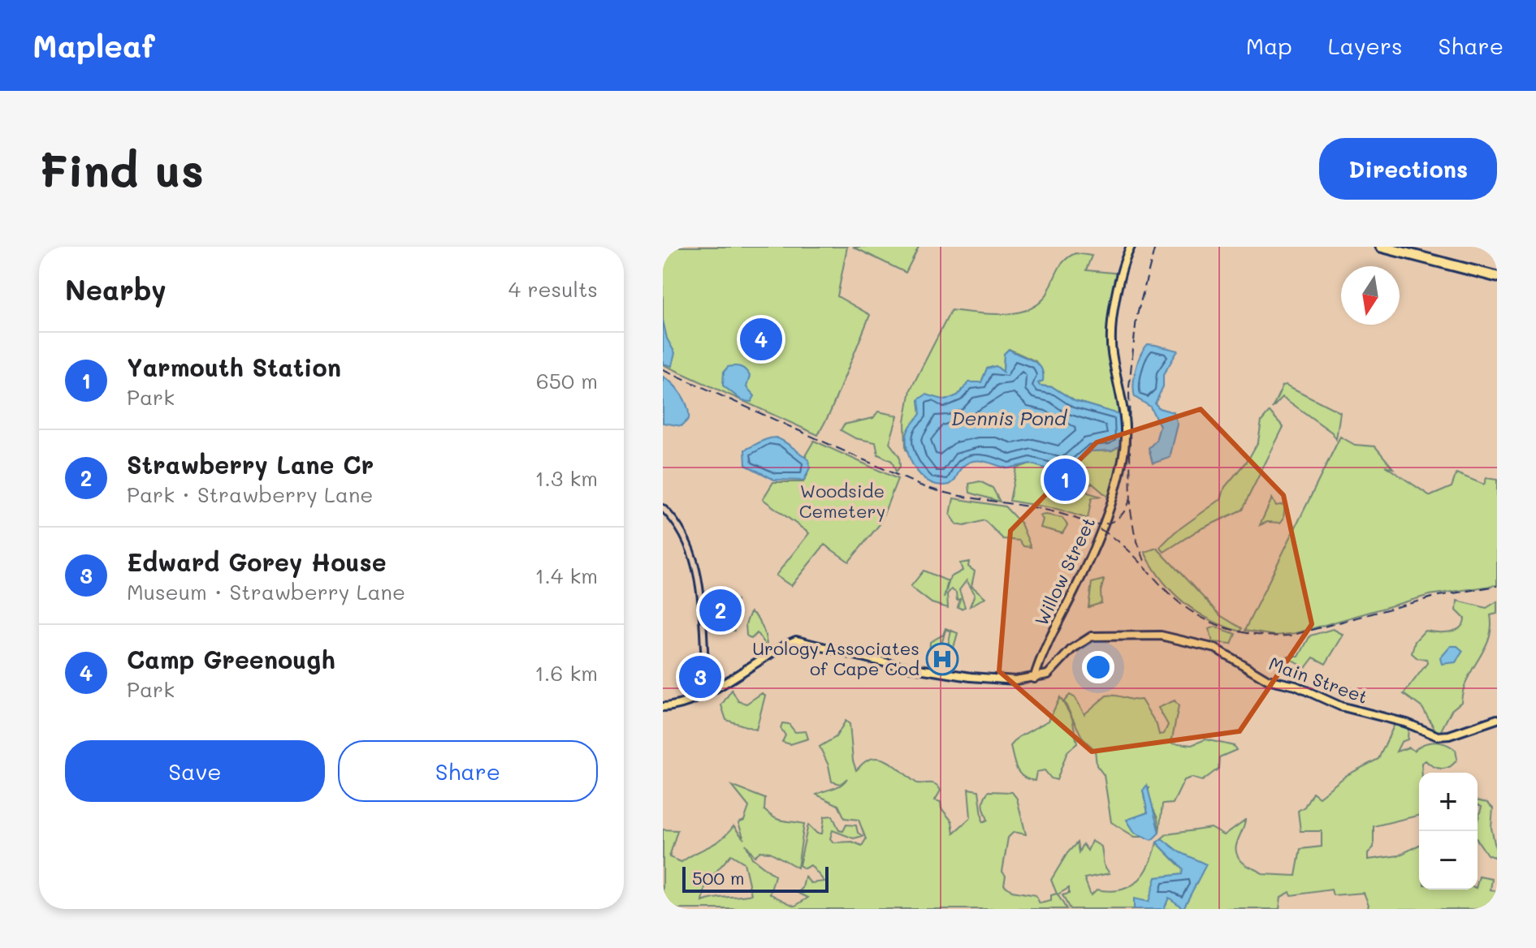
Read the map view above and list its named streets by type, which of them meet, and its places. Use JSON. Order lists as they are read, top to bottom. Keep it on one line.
{"streets":{"main road":["Willow Street","Main Street"]},"crossings":[["Willow Street","Main Street"]],"water":["Dennis Pond"],"parks":["Woodside Cemetery"],"places":{"hospital":["Urology Associates of Cape Cod"]},"scale_bar":"500 m","north":"bottom","page":{"header":"Mapleaf","nav":["Map","Layers","Share"],"buttons":["Directions",["Save","Share"]],"title":"Find us","heading":["Nearby","4 results"],"pins":["4","1","2","3"],"list":[{"mark":"1","name":"Yarmouth Station","note":"Park","value":"650 m"},{"mark":"2","name":"Strawberry Lane Cr","note":"Park · Strawberry Lane","value":"1.3 km"},{"mark":"3","name":"Edward Gorey House","note":"Museum · Strawberry Lane","value":"1.4 km"},{"mark":"4","name":"Camp Greenough","note":"Park","value":"1.6 km"}],"map_buttons":["+","−"],"scale":"500 m"}}
